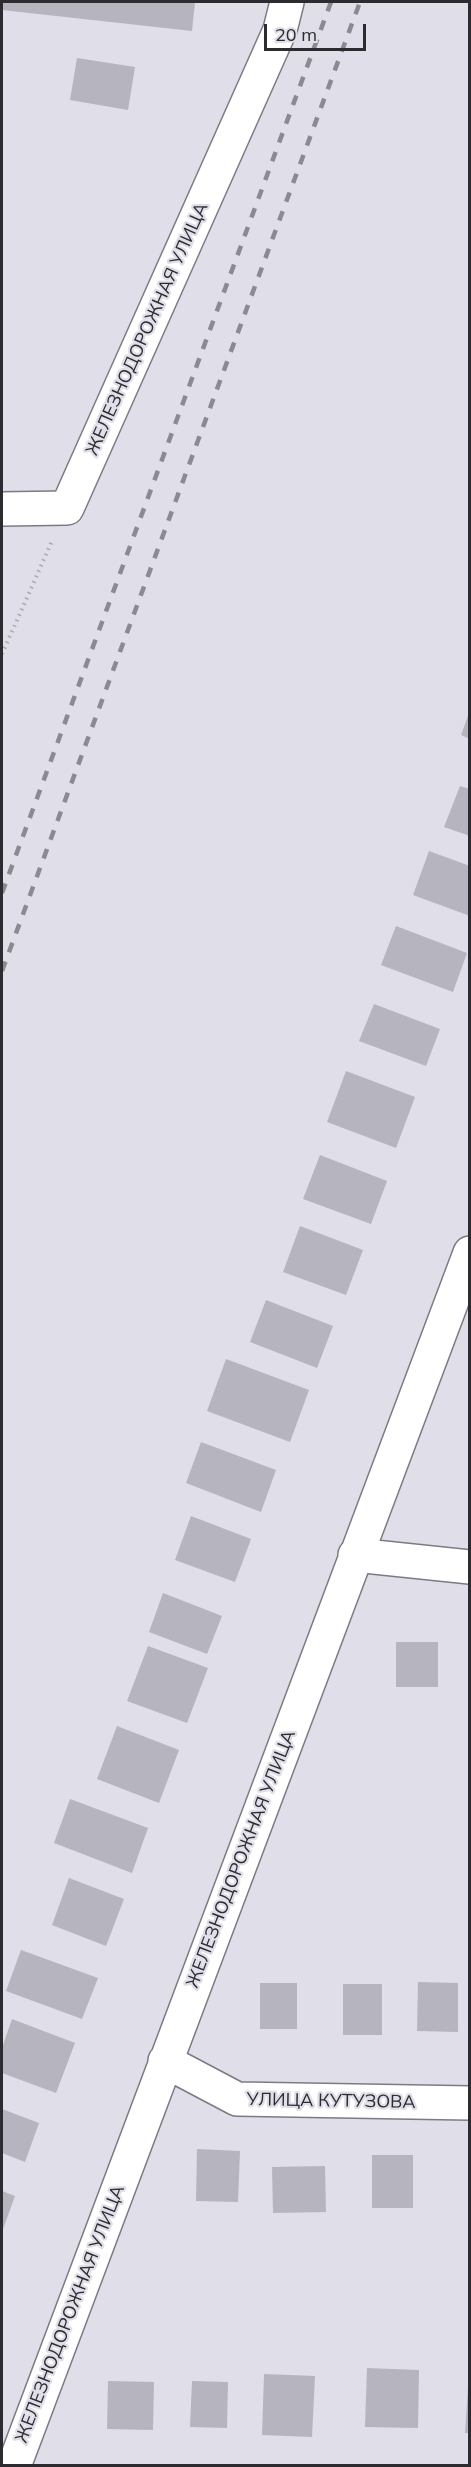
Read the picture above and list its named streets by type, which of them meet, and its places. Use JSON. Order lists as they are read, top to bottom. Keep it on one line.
{"streets":{"street":["ЖЕЛЕЗНОДОРОЖНАЯ УЛИЦА","УЛИЦА КУТУЗОВА"]},"crossings":[["ЖЕЛЕЗНОДОРОЖНАЯ УЛИЦА","УЛИЦА КУТУЗОВА"]],"scale_bar":"20 m"}
